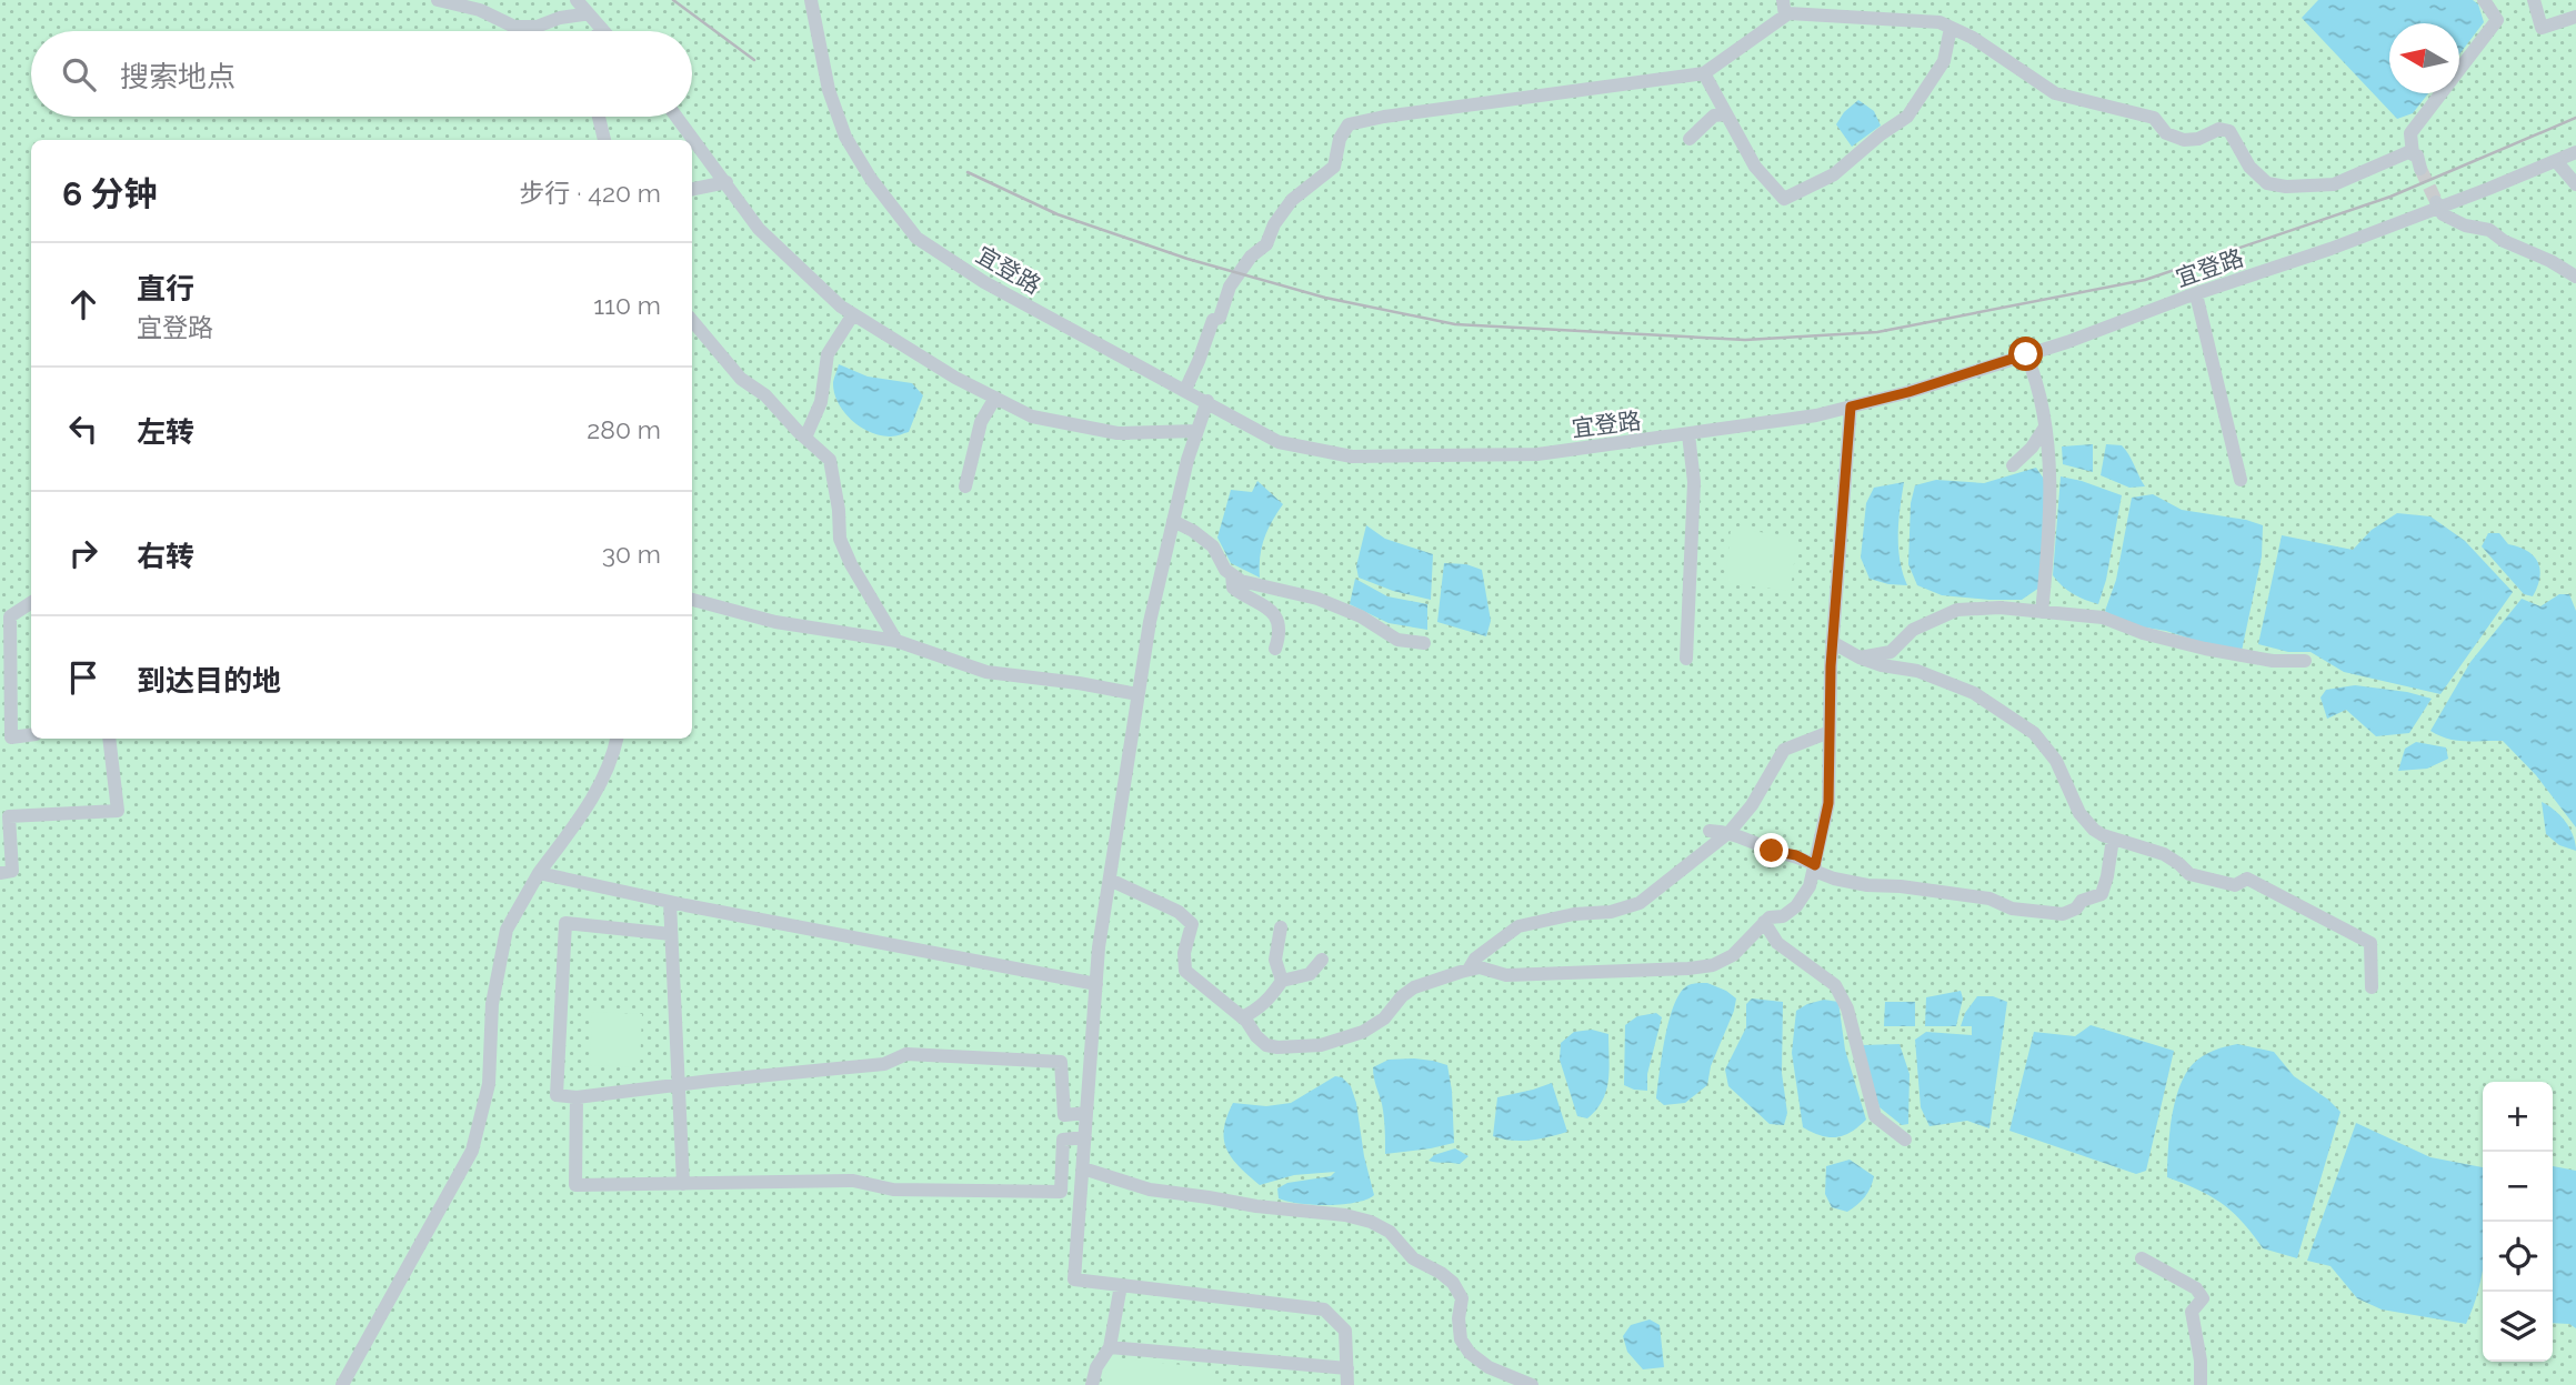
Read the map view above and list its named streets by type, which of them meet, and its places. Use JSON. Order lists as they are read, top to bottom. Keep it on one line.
{"streets":{"street":["宜登路"]},"north":"left","page":{"search":"搜索地点","heading":["6 分钟","步行 · 420 m"],"list":[["直行","宜登路","110 m"],["左转","280 m"],["右转","30 m"],"到达目的地"],"map_buttons":["+","−"]}}
